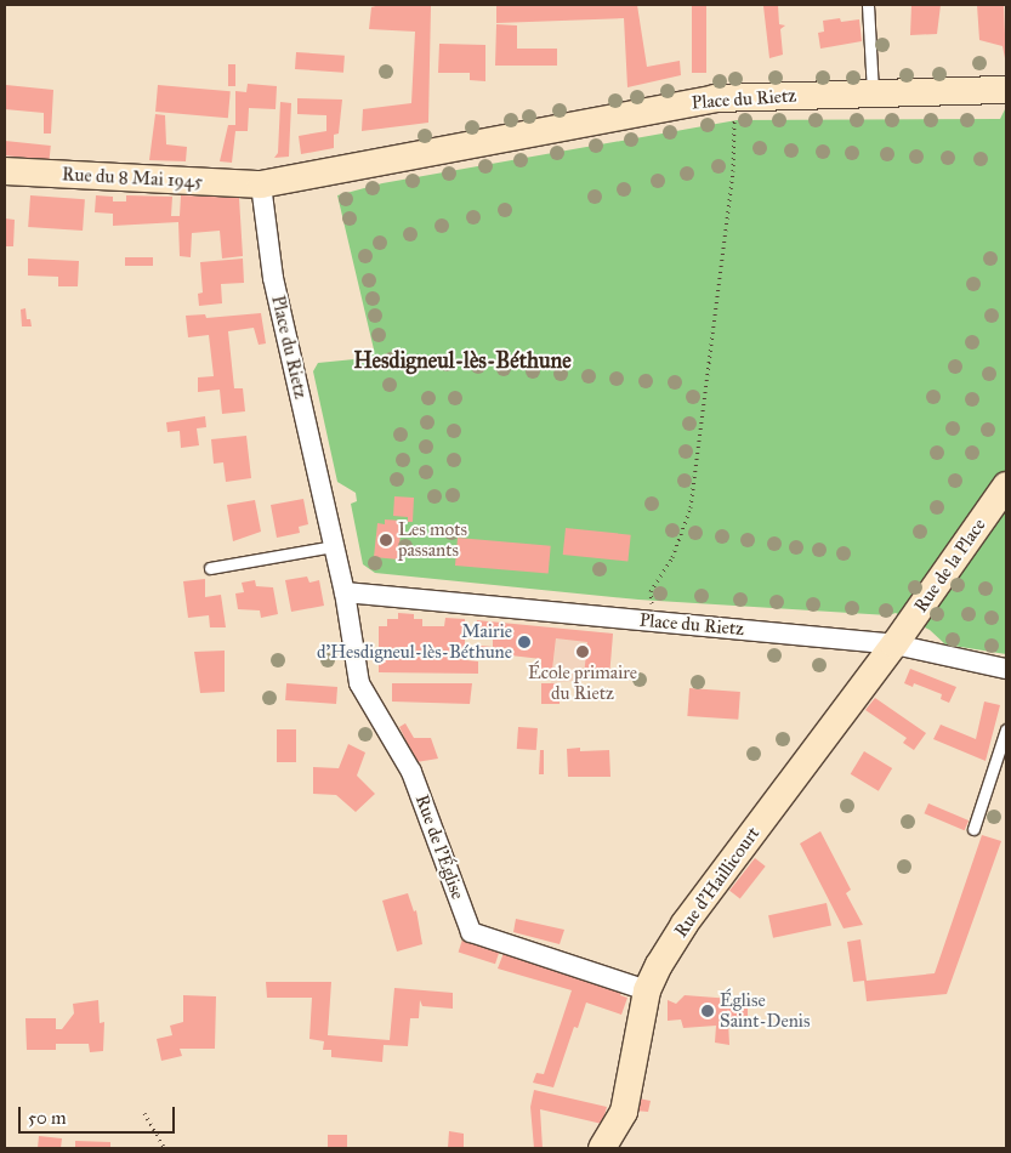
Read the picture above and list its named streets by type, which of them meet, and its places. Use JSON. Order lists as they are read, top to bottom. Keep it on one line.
{"streets":{"street":["Place du Rietz","Rue du 8 Mai 1945","Rue de la Place","Rue de l'Église","Rue d'Haillicourt"]},"crossings":[["Place du Rietz","Rue du 8 Mai 1945"],["Place du Rietz","Rue de la Place"],["Place du Rietz","Rue de l'Église"],["Place du Rietz","Rue d'Haillicourt"],["Rue de la Place","Rue d'Haillicourt"],["Rue de l'Église","Rue d'Haillicourt"]],"districts":["Hesdigneul-lès-Béthune"],"places":["Les mots passants","Mairie d'Hesdigneul-lès-Béthune","École primaire du Rietz","Église Saint-Denis"],"scale_bar":"50 m"}
